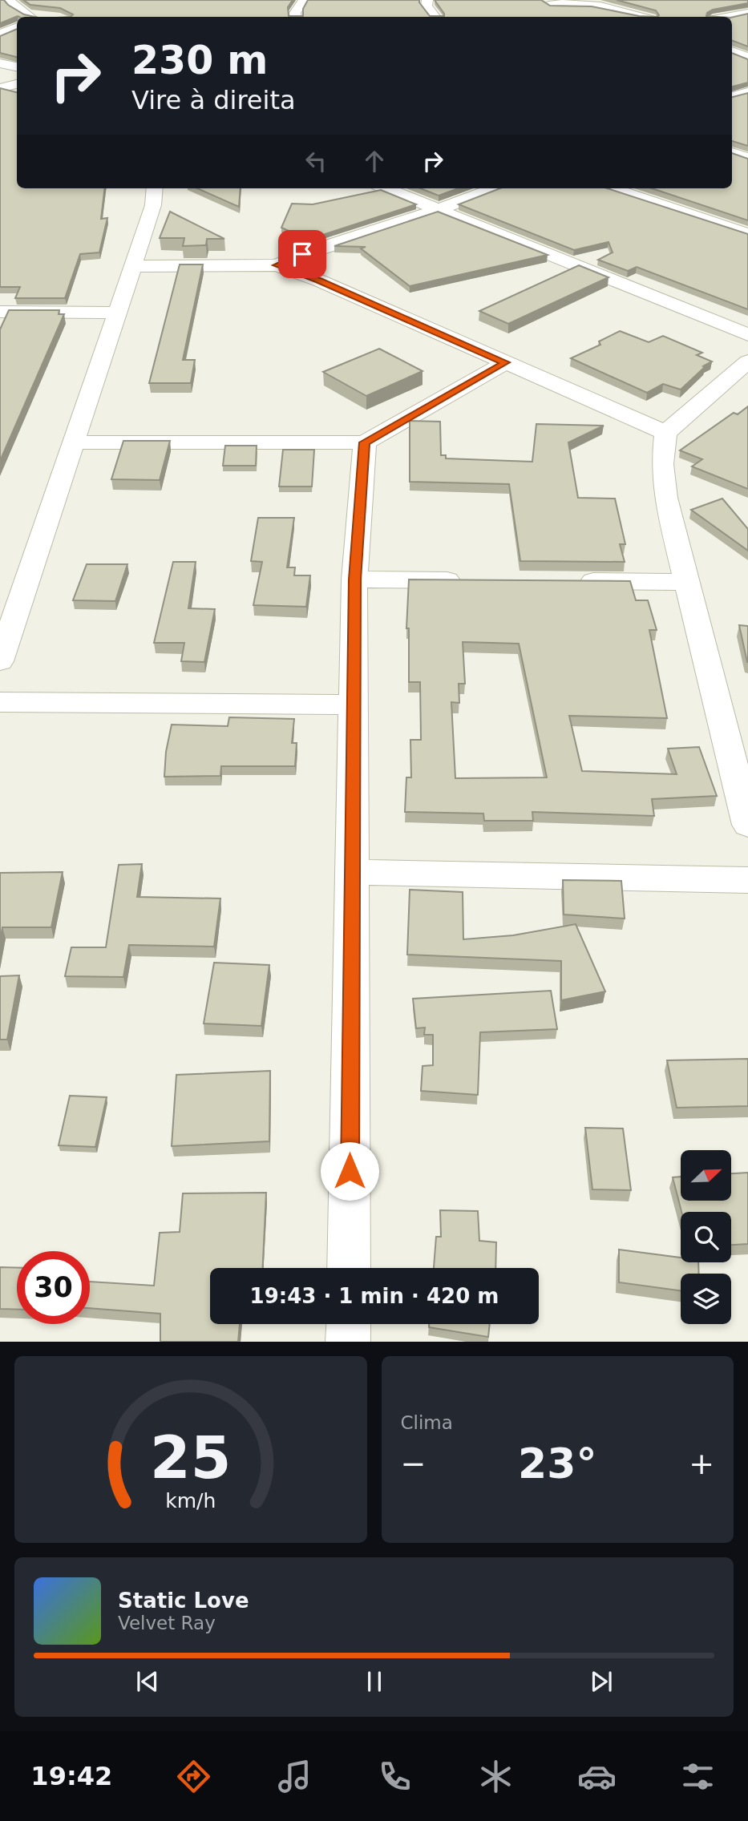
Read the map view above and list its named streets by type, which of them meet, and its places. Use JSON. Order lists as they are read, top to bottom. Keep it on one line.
{"north":"top right","page":{"turn":["230 m","Vire à direita"],"limit":"30","trip":"19:43 · 1 min · 420 m","tile":"Clima","heat":["−","23°","+"],"song":["Static Love","Velvet Ray"],"tabs":"19:42","gauge":["25","km/h"]}}
